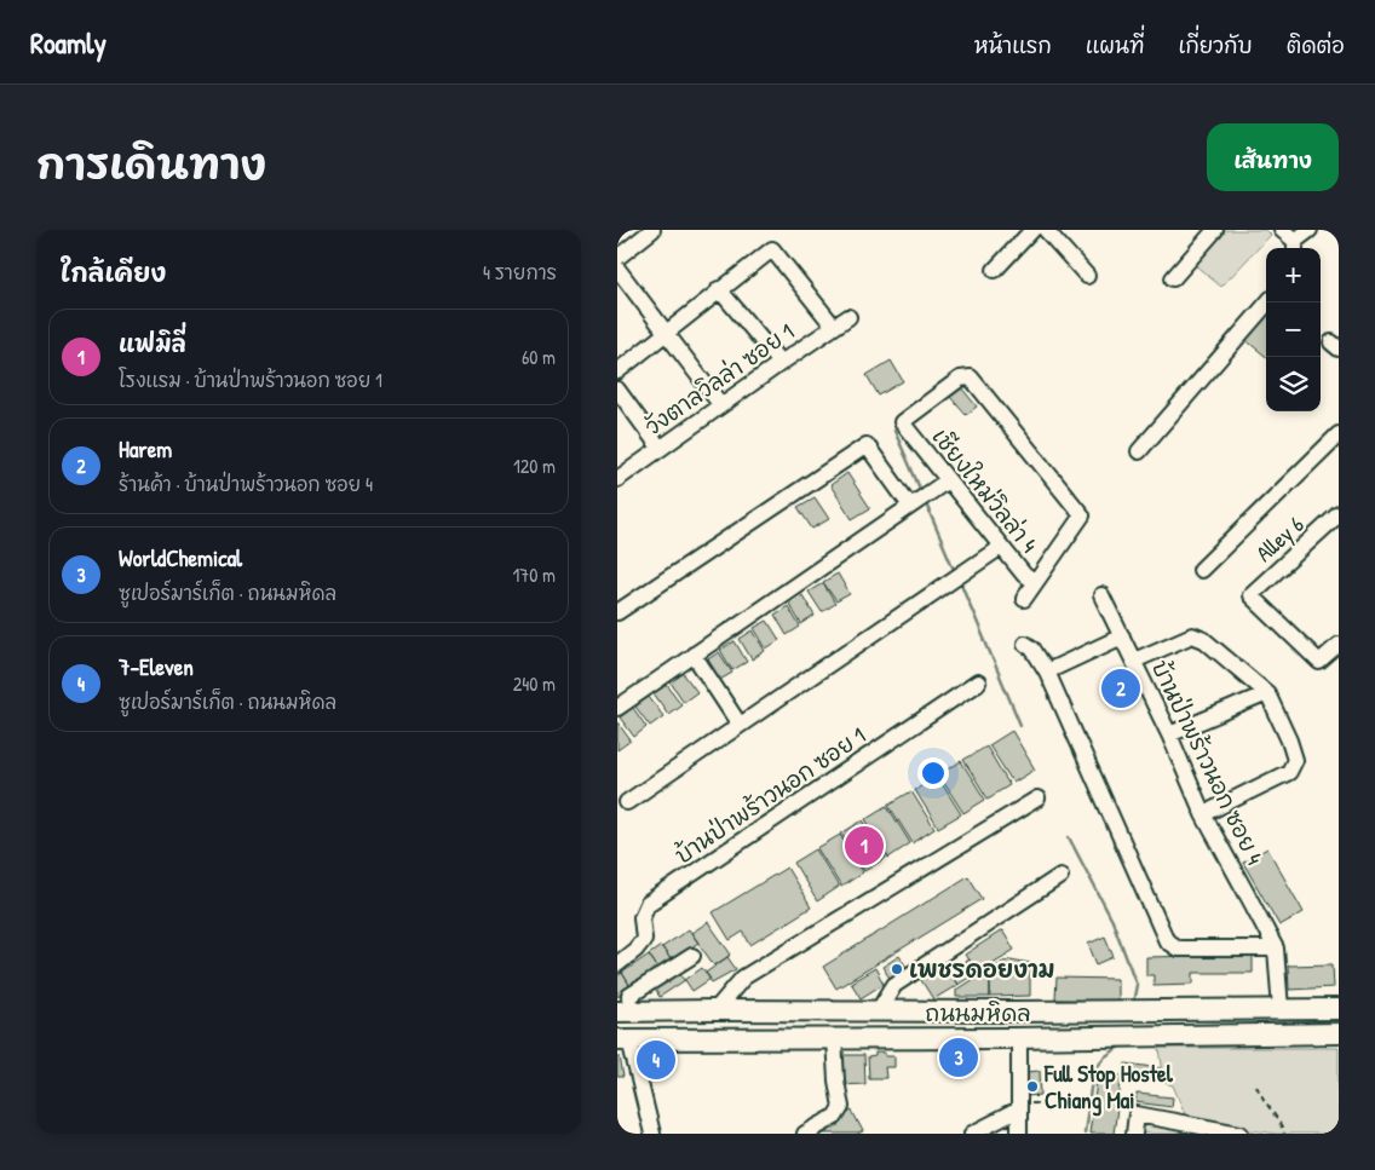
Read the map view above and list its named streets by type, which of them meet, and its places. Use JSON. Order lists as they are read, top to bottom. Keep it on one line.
{"streets":{"main road":["ถนนมหิดล"],"street":["วังตาลวิลล่า ซอย 1","เชียงใหม่วิลล่า 4","Alley 6","บ้านป่าพร้าวนอก ซอย 4","บ้านป่าพร้าวนอก ซอย 1"]},"crossings":[["บ้านป่าพร้าวนอก ซอย 4","ถนนมหิดล"]],"places":["เพชรดอยงาม","Full Stop Hostel Chiang Mai"],"page":{"header":"Roamly","nav":["หน้าแรก","แผนที่","เกี่ยวกับ","ติดต่อ"],"title":"การเดินทาง","buttons":"เส้นทาง","heading":["ใกล้เคียง","4 รายการ"],"map_buttons":["+","−"],"list":[{"mark":"1","name":"แฟมิลี่","note":"โรงแรม · บ้านป่าพร้าวนอก ซอย 1","value":"60 m"},{"mark":"2","name":"Harem","note":"ร้านค้า · บ้านป่าพร้าวนอก ซอย 4","value":"120 m"},{"mark":"3","name":"WorldChemical","note":"ซูเปอร์มาร์เก็ต · ถนนมหิดล","value":"170 m"},{"mark":"4","name":"7-Eleven","note":"ซูเปอร์มาร์เก็ต · ถนนมหิดล","value":"240 m"}],"pins":["2","1","3","4"]}}
